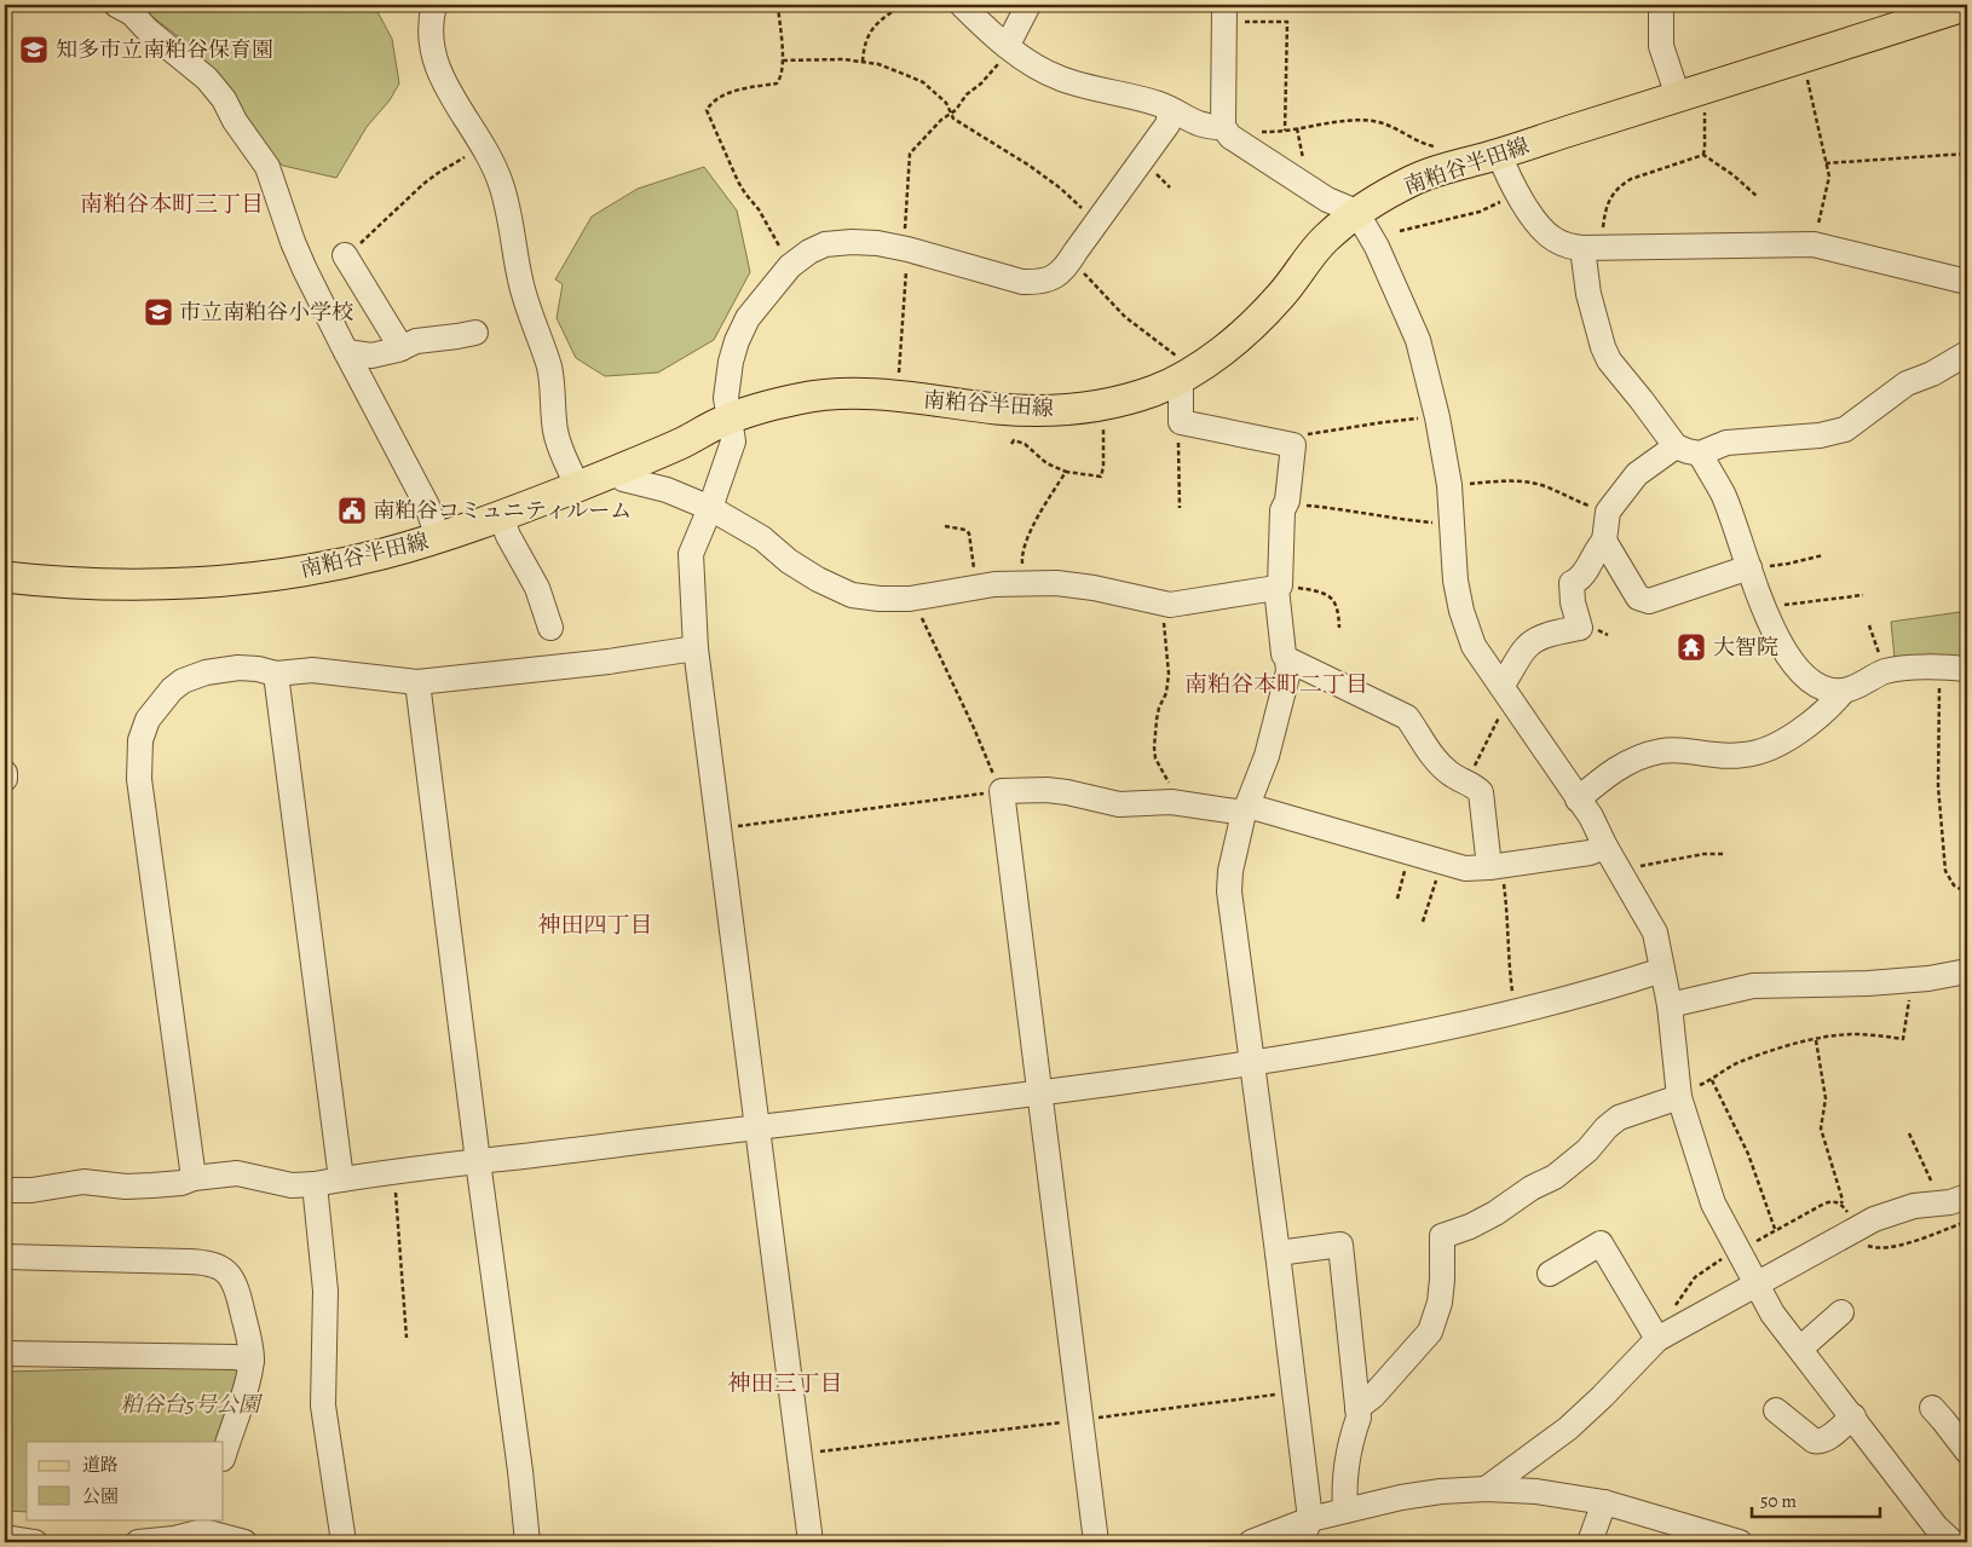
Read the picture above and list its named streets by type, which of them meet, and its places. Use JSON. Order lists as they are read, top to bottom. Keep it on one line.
{"streets":{"main road":["南粕谷半田線"]},"districts":["南粕谷本町三丁目","南粕谷本町二丁目","神田四丁目","神田三丁目"],"parks":["粕谷台5号公園"],"places":{"school or university":["知多市立南粕谷保育園","市立南粕谷小学校"],"public building":["南粕谷コミュニティルーム"],"temple":["大智院"]},"legend":["道路","公園"],"scale_bar":"50 m"}
